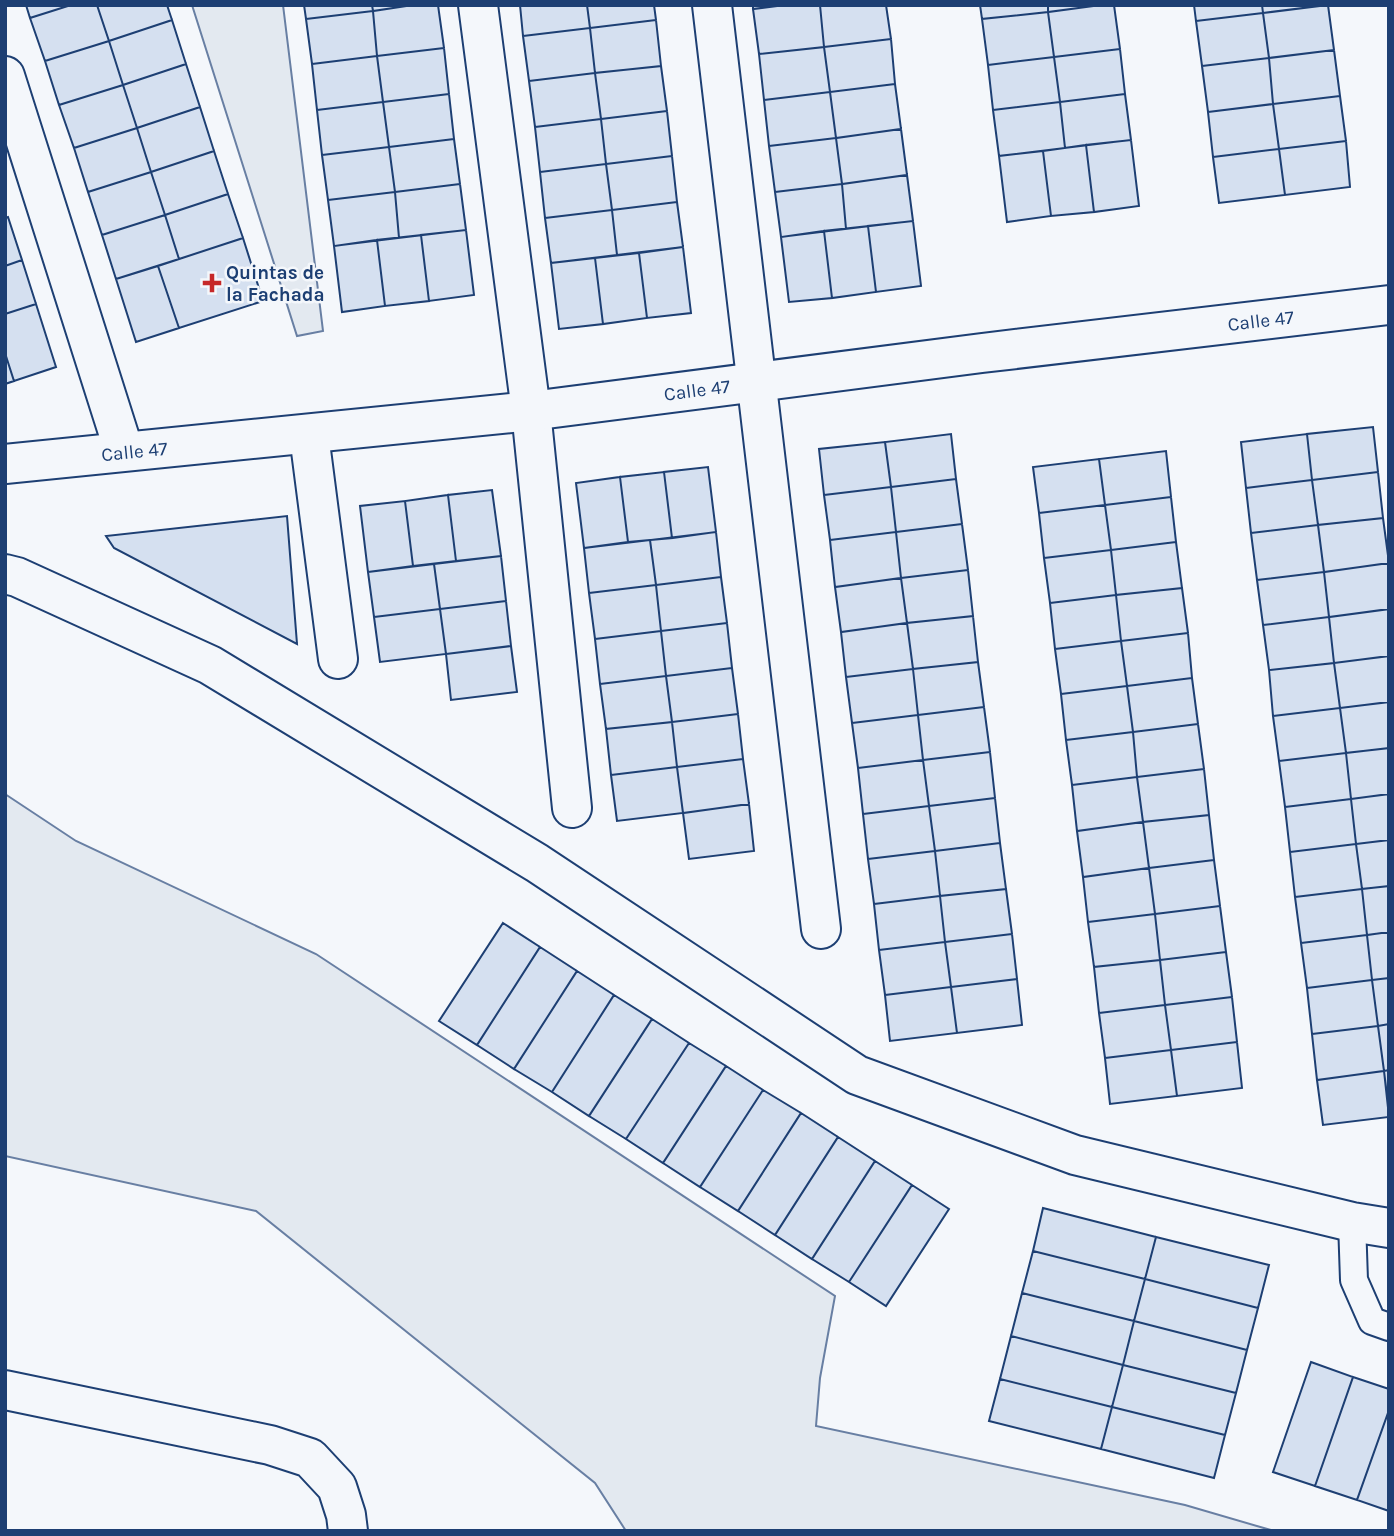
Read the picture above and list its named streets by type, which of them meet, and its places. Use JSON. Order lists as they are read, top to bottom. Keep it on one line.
{"streets":{"street":["Calle 47"]},"places":{"health":["Quintas de la Fachada"]}}
